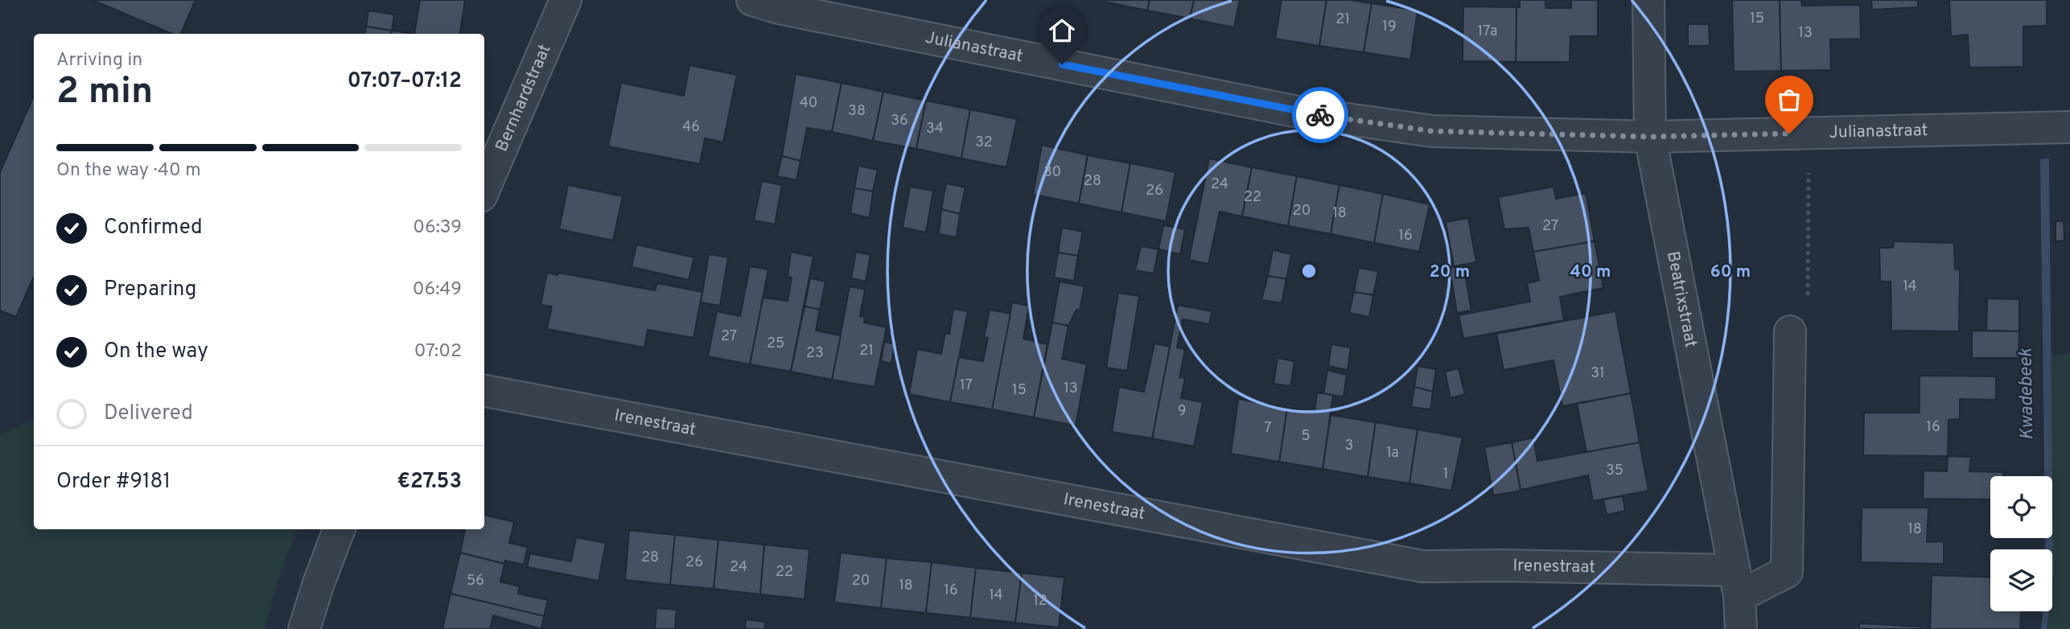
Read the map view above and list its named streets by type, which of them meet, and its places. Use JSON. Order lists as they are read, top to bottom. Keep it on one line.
{"streets":{"street":["Julianastraat","Bernhardstraat","Beatrixstraat","Irenestraat"]},"crossings":[["Julianastraat","Beatrixstraat"],["Beatrixstraat","Irenestraat"]],"water":["Kwadebeek"],"house_numbers":["15","21","19","17a","13","40","38","36","46","34","32","30","28","24","26","22","20","18","27","16","14","27","25","21","23","31","17","13","15","9","16","7","5","3","1a","35","1","18","28","26","24","22","56","20","18","16","14","12"],"page":{"heading":["2 min","Arriving in","07:07–07:12"],"panel":["Order #9181","€27.53"],"bar":"On the way · 40 m","list":[["Confirmed","06:39"],["Preparing","06:49"],["On the way","07:02"],"Delivered"]},"rings":["20 m","40 m","60 m"]}
